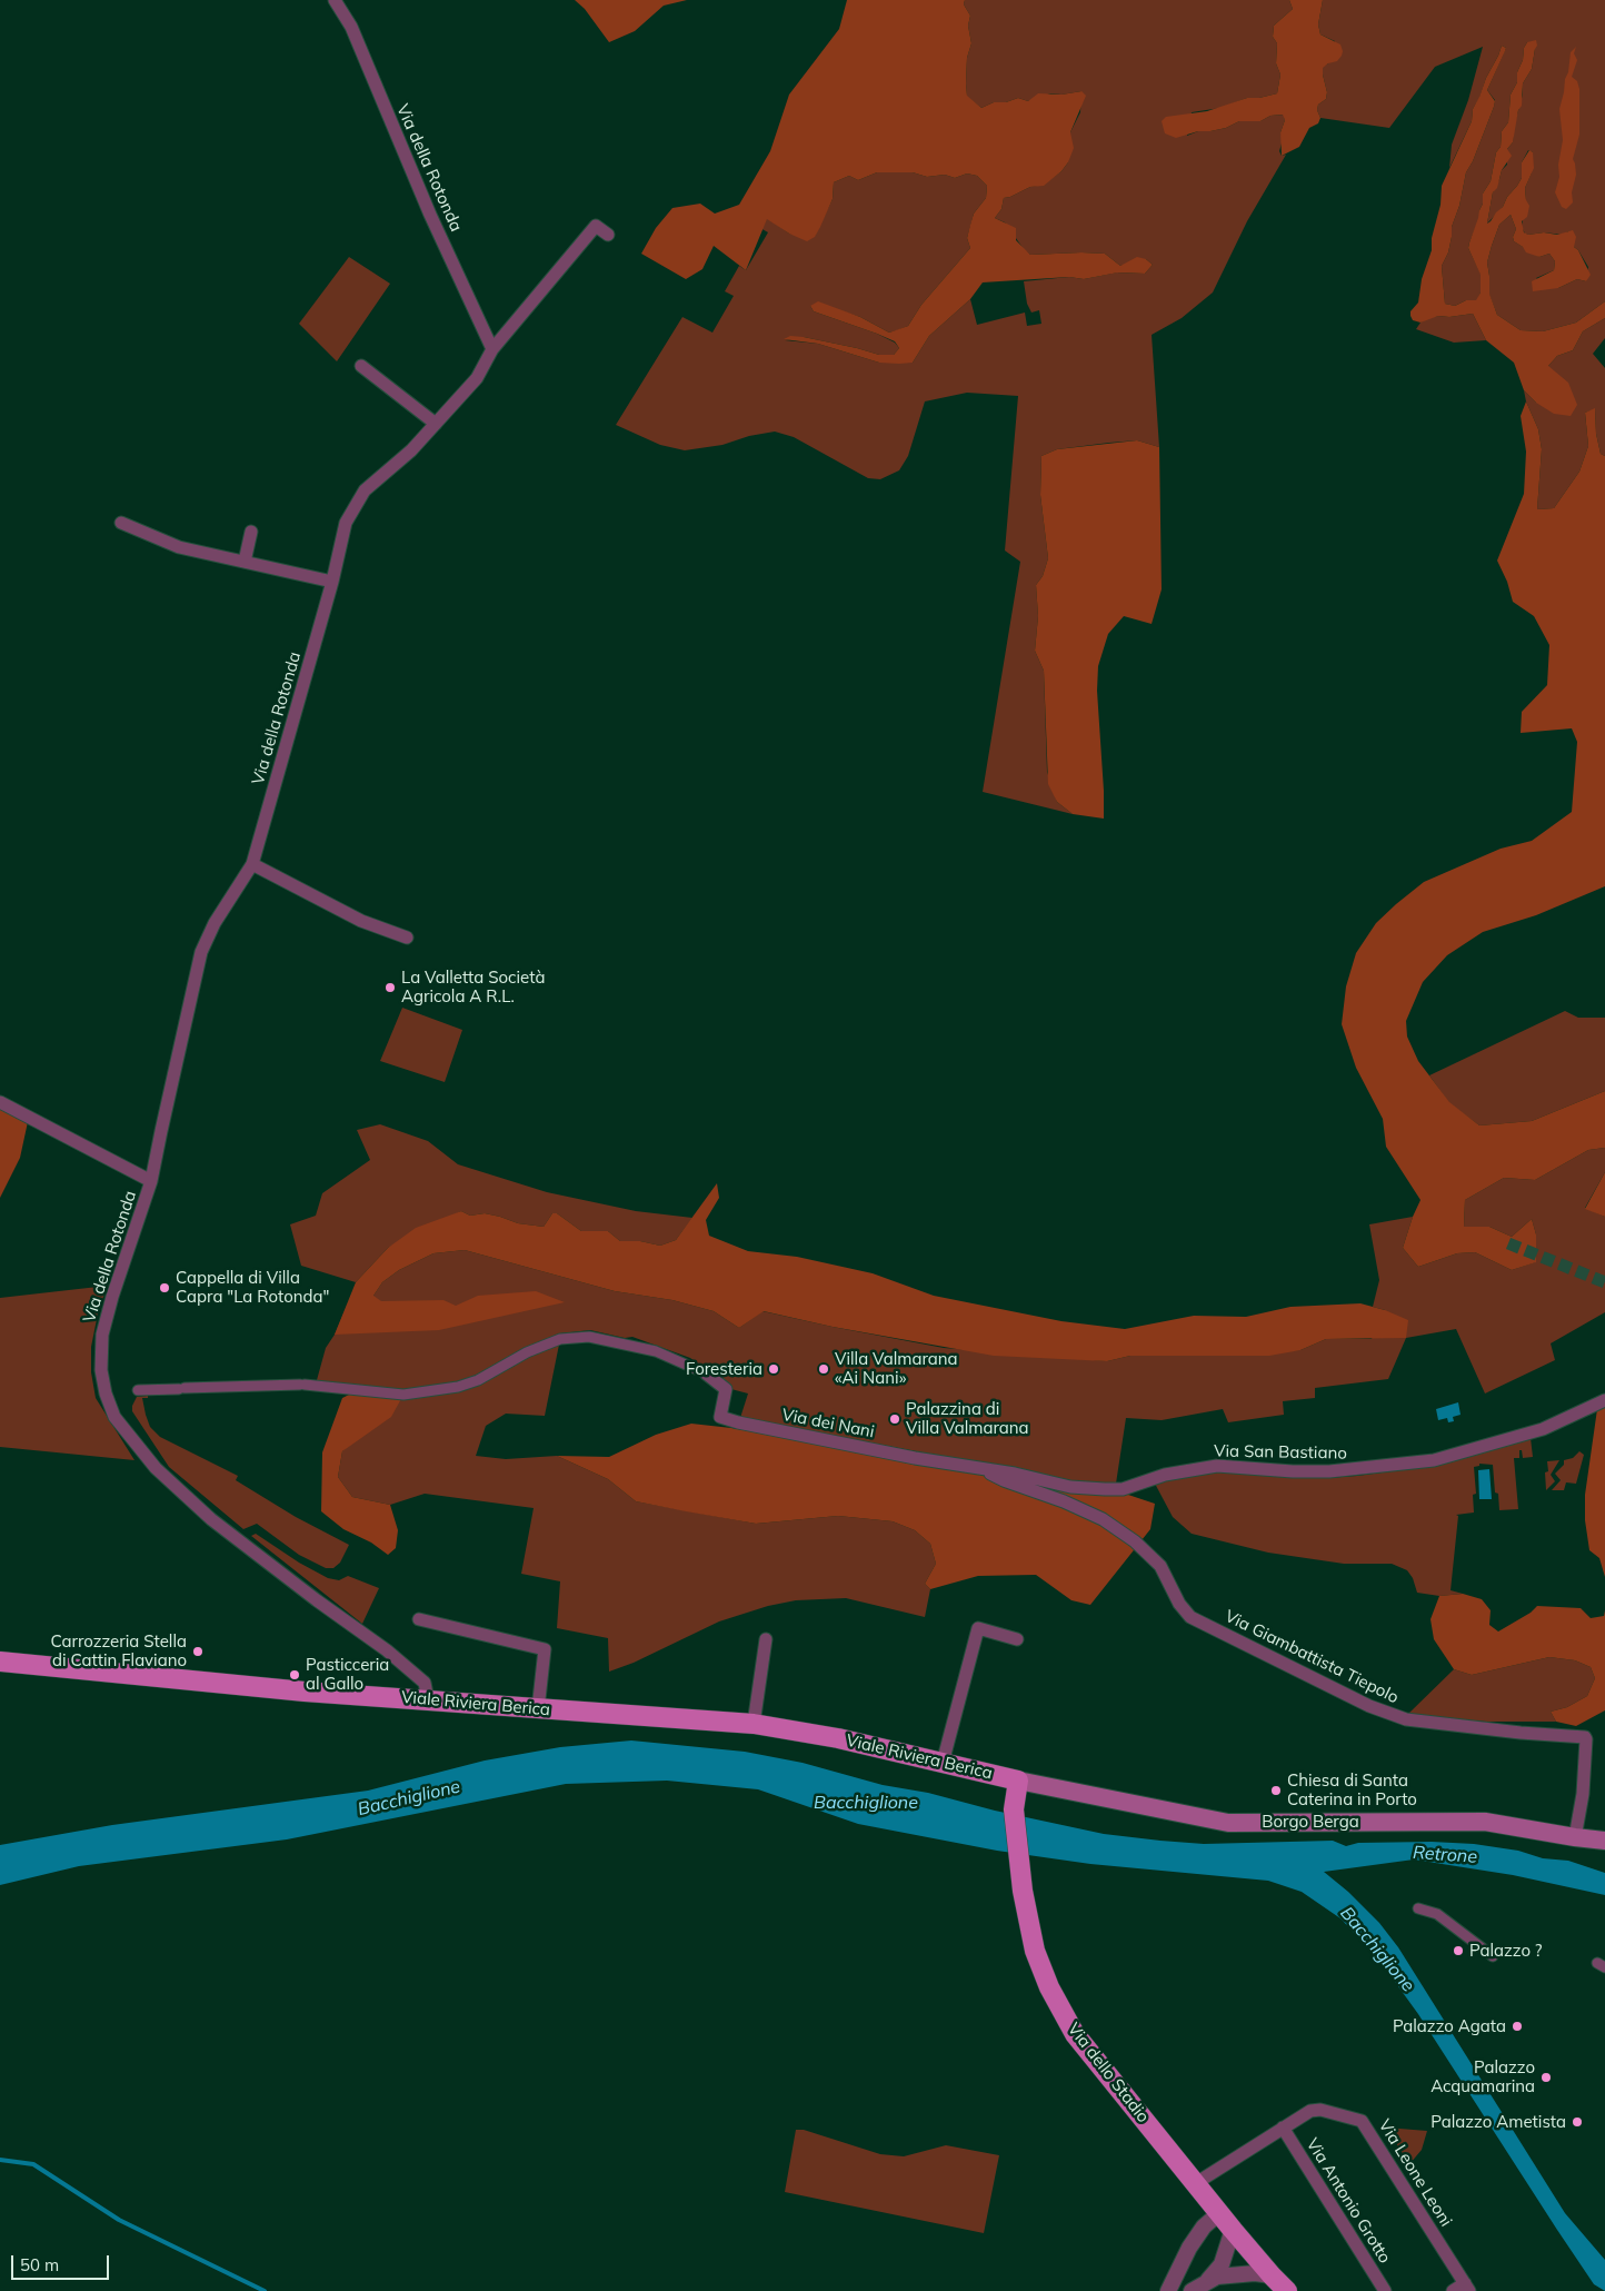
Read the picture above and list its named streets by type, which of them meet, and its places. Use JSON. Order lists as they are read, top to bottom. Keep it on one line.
{"streets":{"main road":["Viale Riviera Berica","Borgo Berga","Via dello Stadio"],"street":["Via della Rotonda","Via dei Nani","Via San Bastiano","Via Giambattista Tiepolo","Via Leone Leoni","Via Antonio Grotto"]},"crossings":[["Via della Rotonda","Viale Riviera Berica"],["Via dei Nani","Via San Bastiano"],["Via dei Nani","Via Giambattista Tiepolo"],["Via San Bastiano","Via Giambattista Tiepolo"],["Via Giambattista Tiepolo","Borgo Berga"],["Viale Riviera Berica","Borgo Berga"],["Viale Riviera Berica","Via dello Stadio"],["Borgo Berga","Via dello Stadio"],["Via dello Stadio","Via Leone Leoni"],["Via Leone Leoni","Via Antonio Grotto"]],"water":["Bacchiglione","Retrone"],"places":["La Valletta Società Agricola A R.L.","Cappella di Villa Capra \"La Rotonda\"","Foresteria","Villa Valmarana «Ai Nani»","Palazzina di Villa Valmarana","Carrozzeria Stella di Cattin Flaviano","Pasticceria al Gallo","Chiesa di Santa Caterina in Porto","Palazzo ?","Palazzo Agata","Palazzo Acquamarina","Palazzo Ametista"],"scale_bar":"50 m"}
